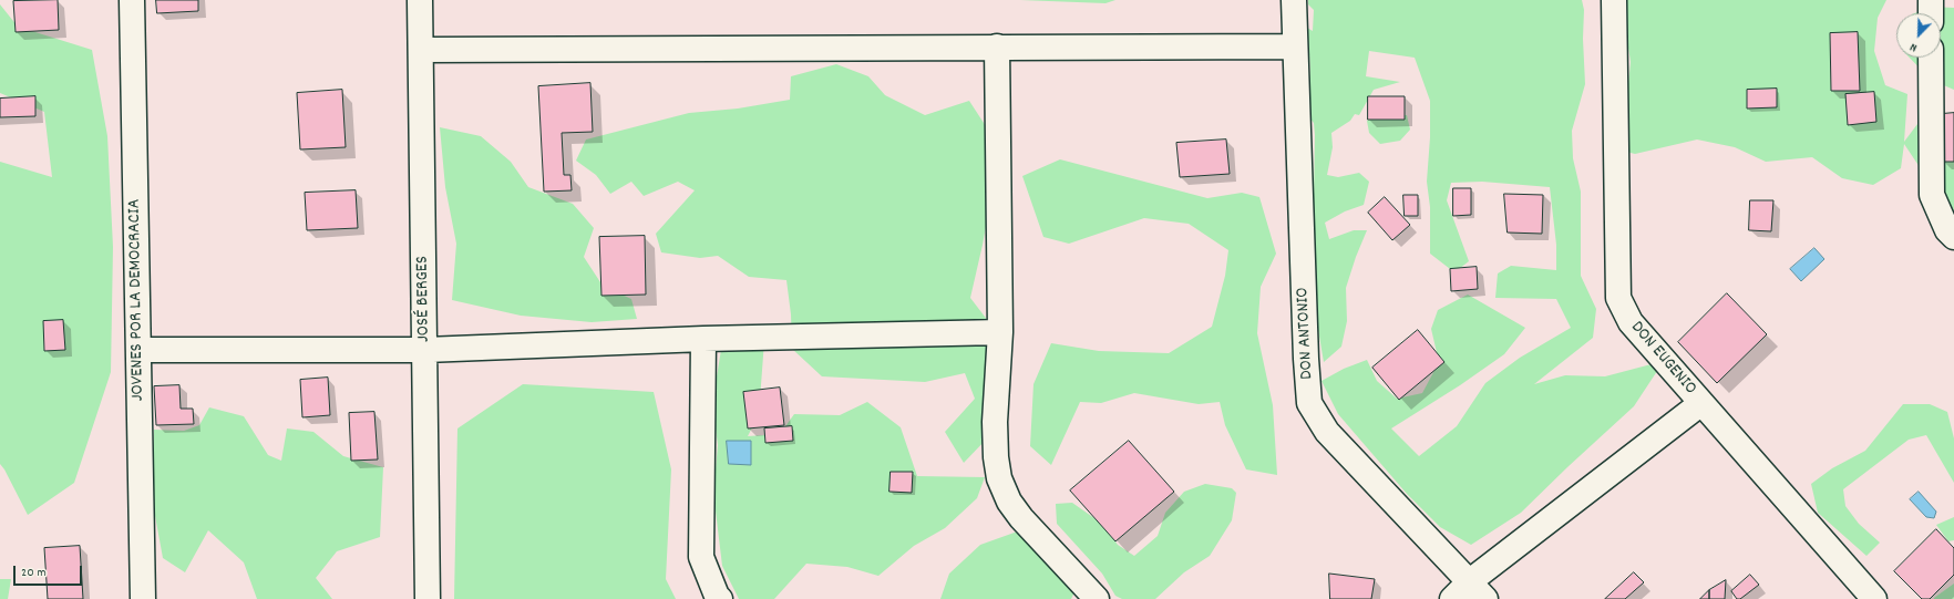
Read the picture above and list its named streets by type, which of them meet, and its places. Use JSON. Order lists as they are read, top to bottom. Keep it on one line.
{"streets":{"street":["JOSÉ BERGES","JOVENES POR LA DEMOCRACIA","DON ANTONIO","DON EUGENIO"]},"scale_bar":"20 m","north":"bottom left"}
